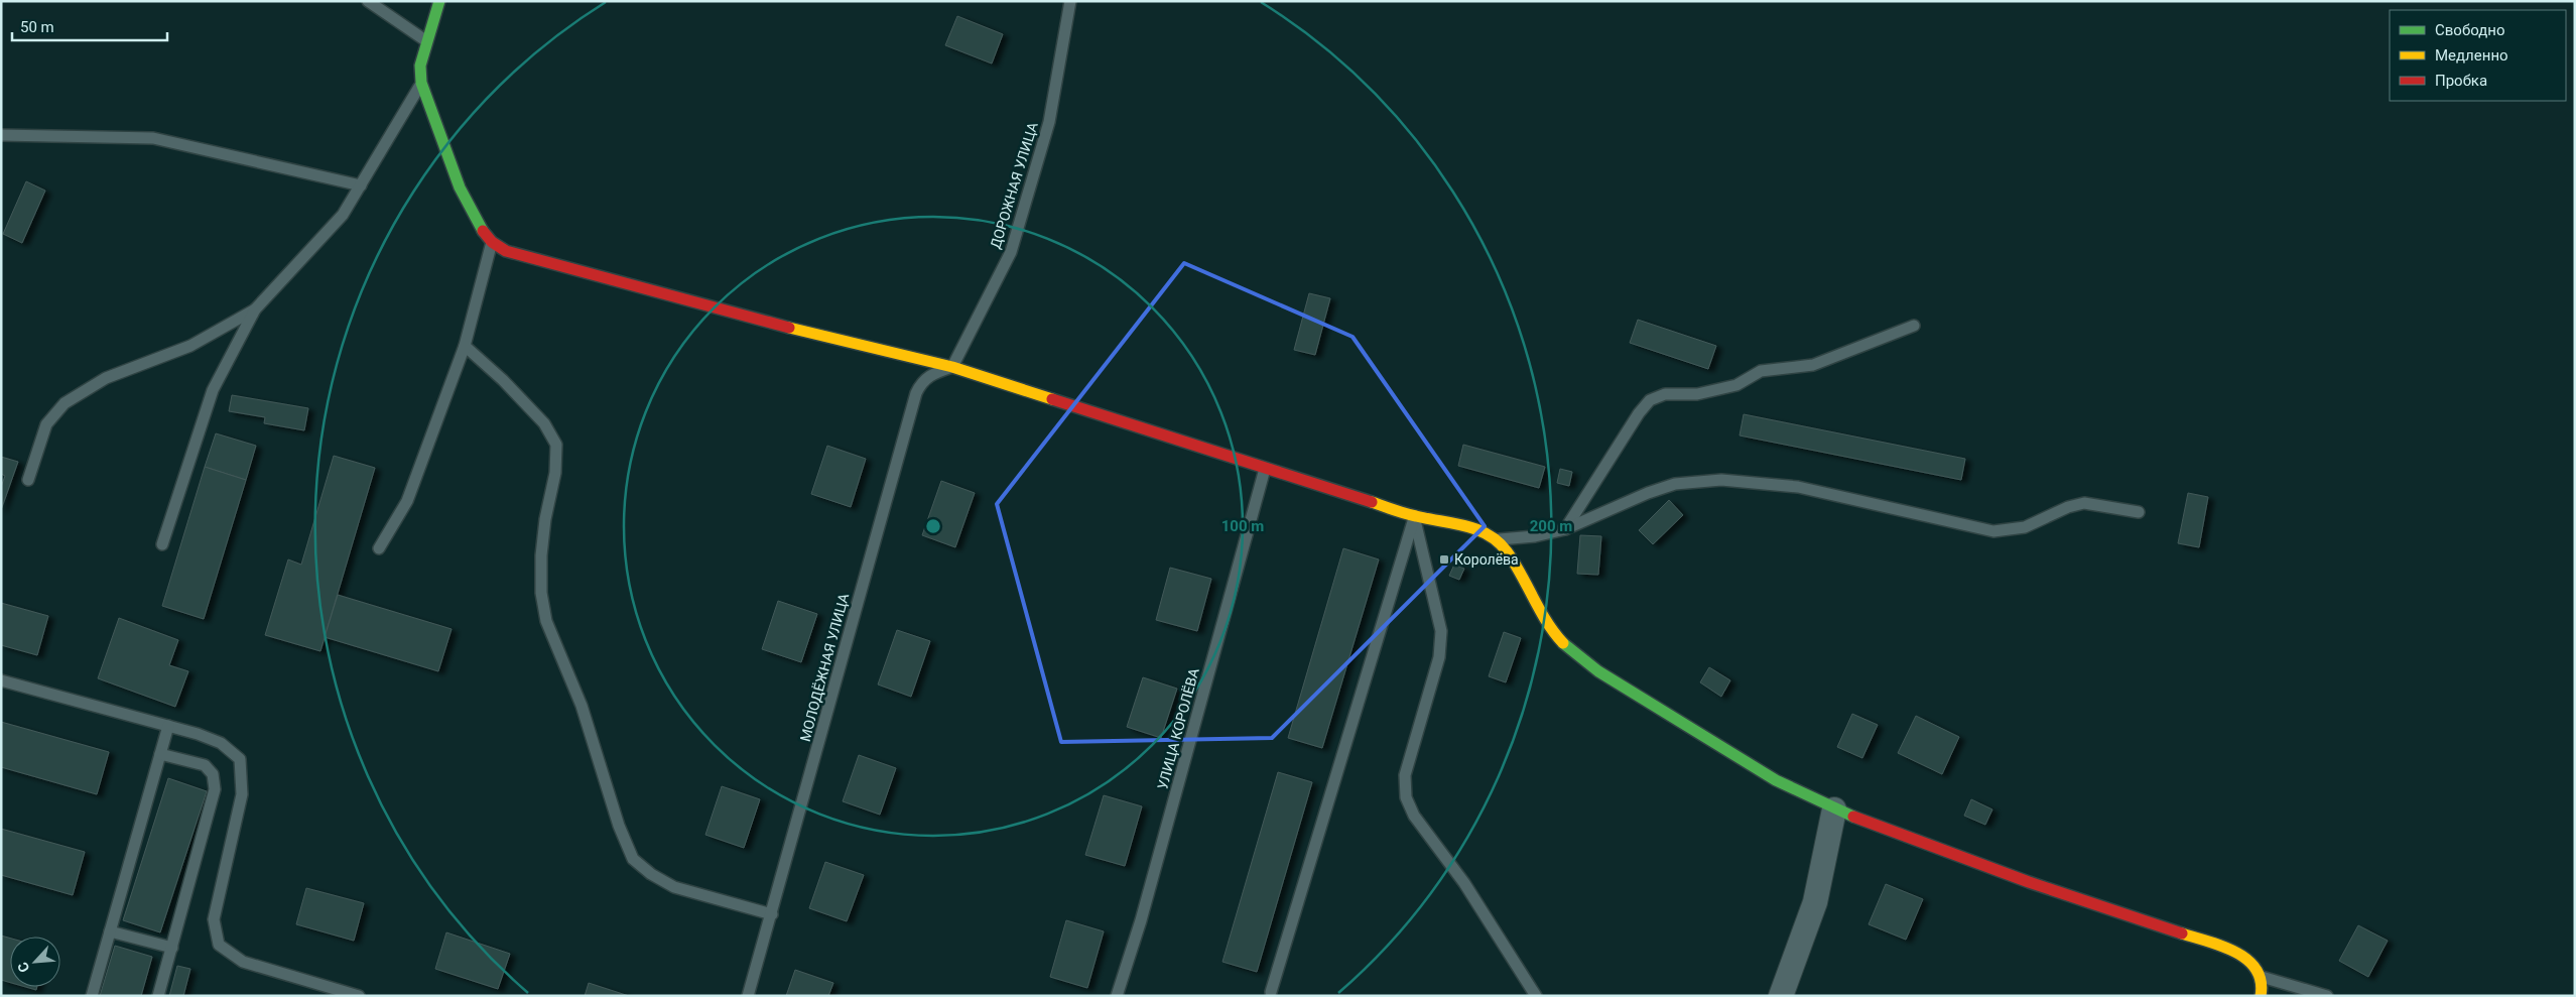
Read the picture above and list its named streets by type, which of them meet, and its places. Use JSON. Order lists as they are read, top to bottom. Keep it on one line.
{"streets":{"lane":["ДОРОЖНАЯ УЛИЦА","МОЛОДЁЖНАЯ УЛИЦА","УЛИЦА КОРОЛЁВА"]},"crossings":[["ДОРОЖНАЯ УЛИЦА","МОЛОДЁЖНАЯ УЛИЦА"]],"places":{"transit":["Королёва"]},"legend":["Свободно","Медленно","Пробка"],"scale_bar":"50 m","north":"bottom left","rings":["100 m","200 m"]}
